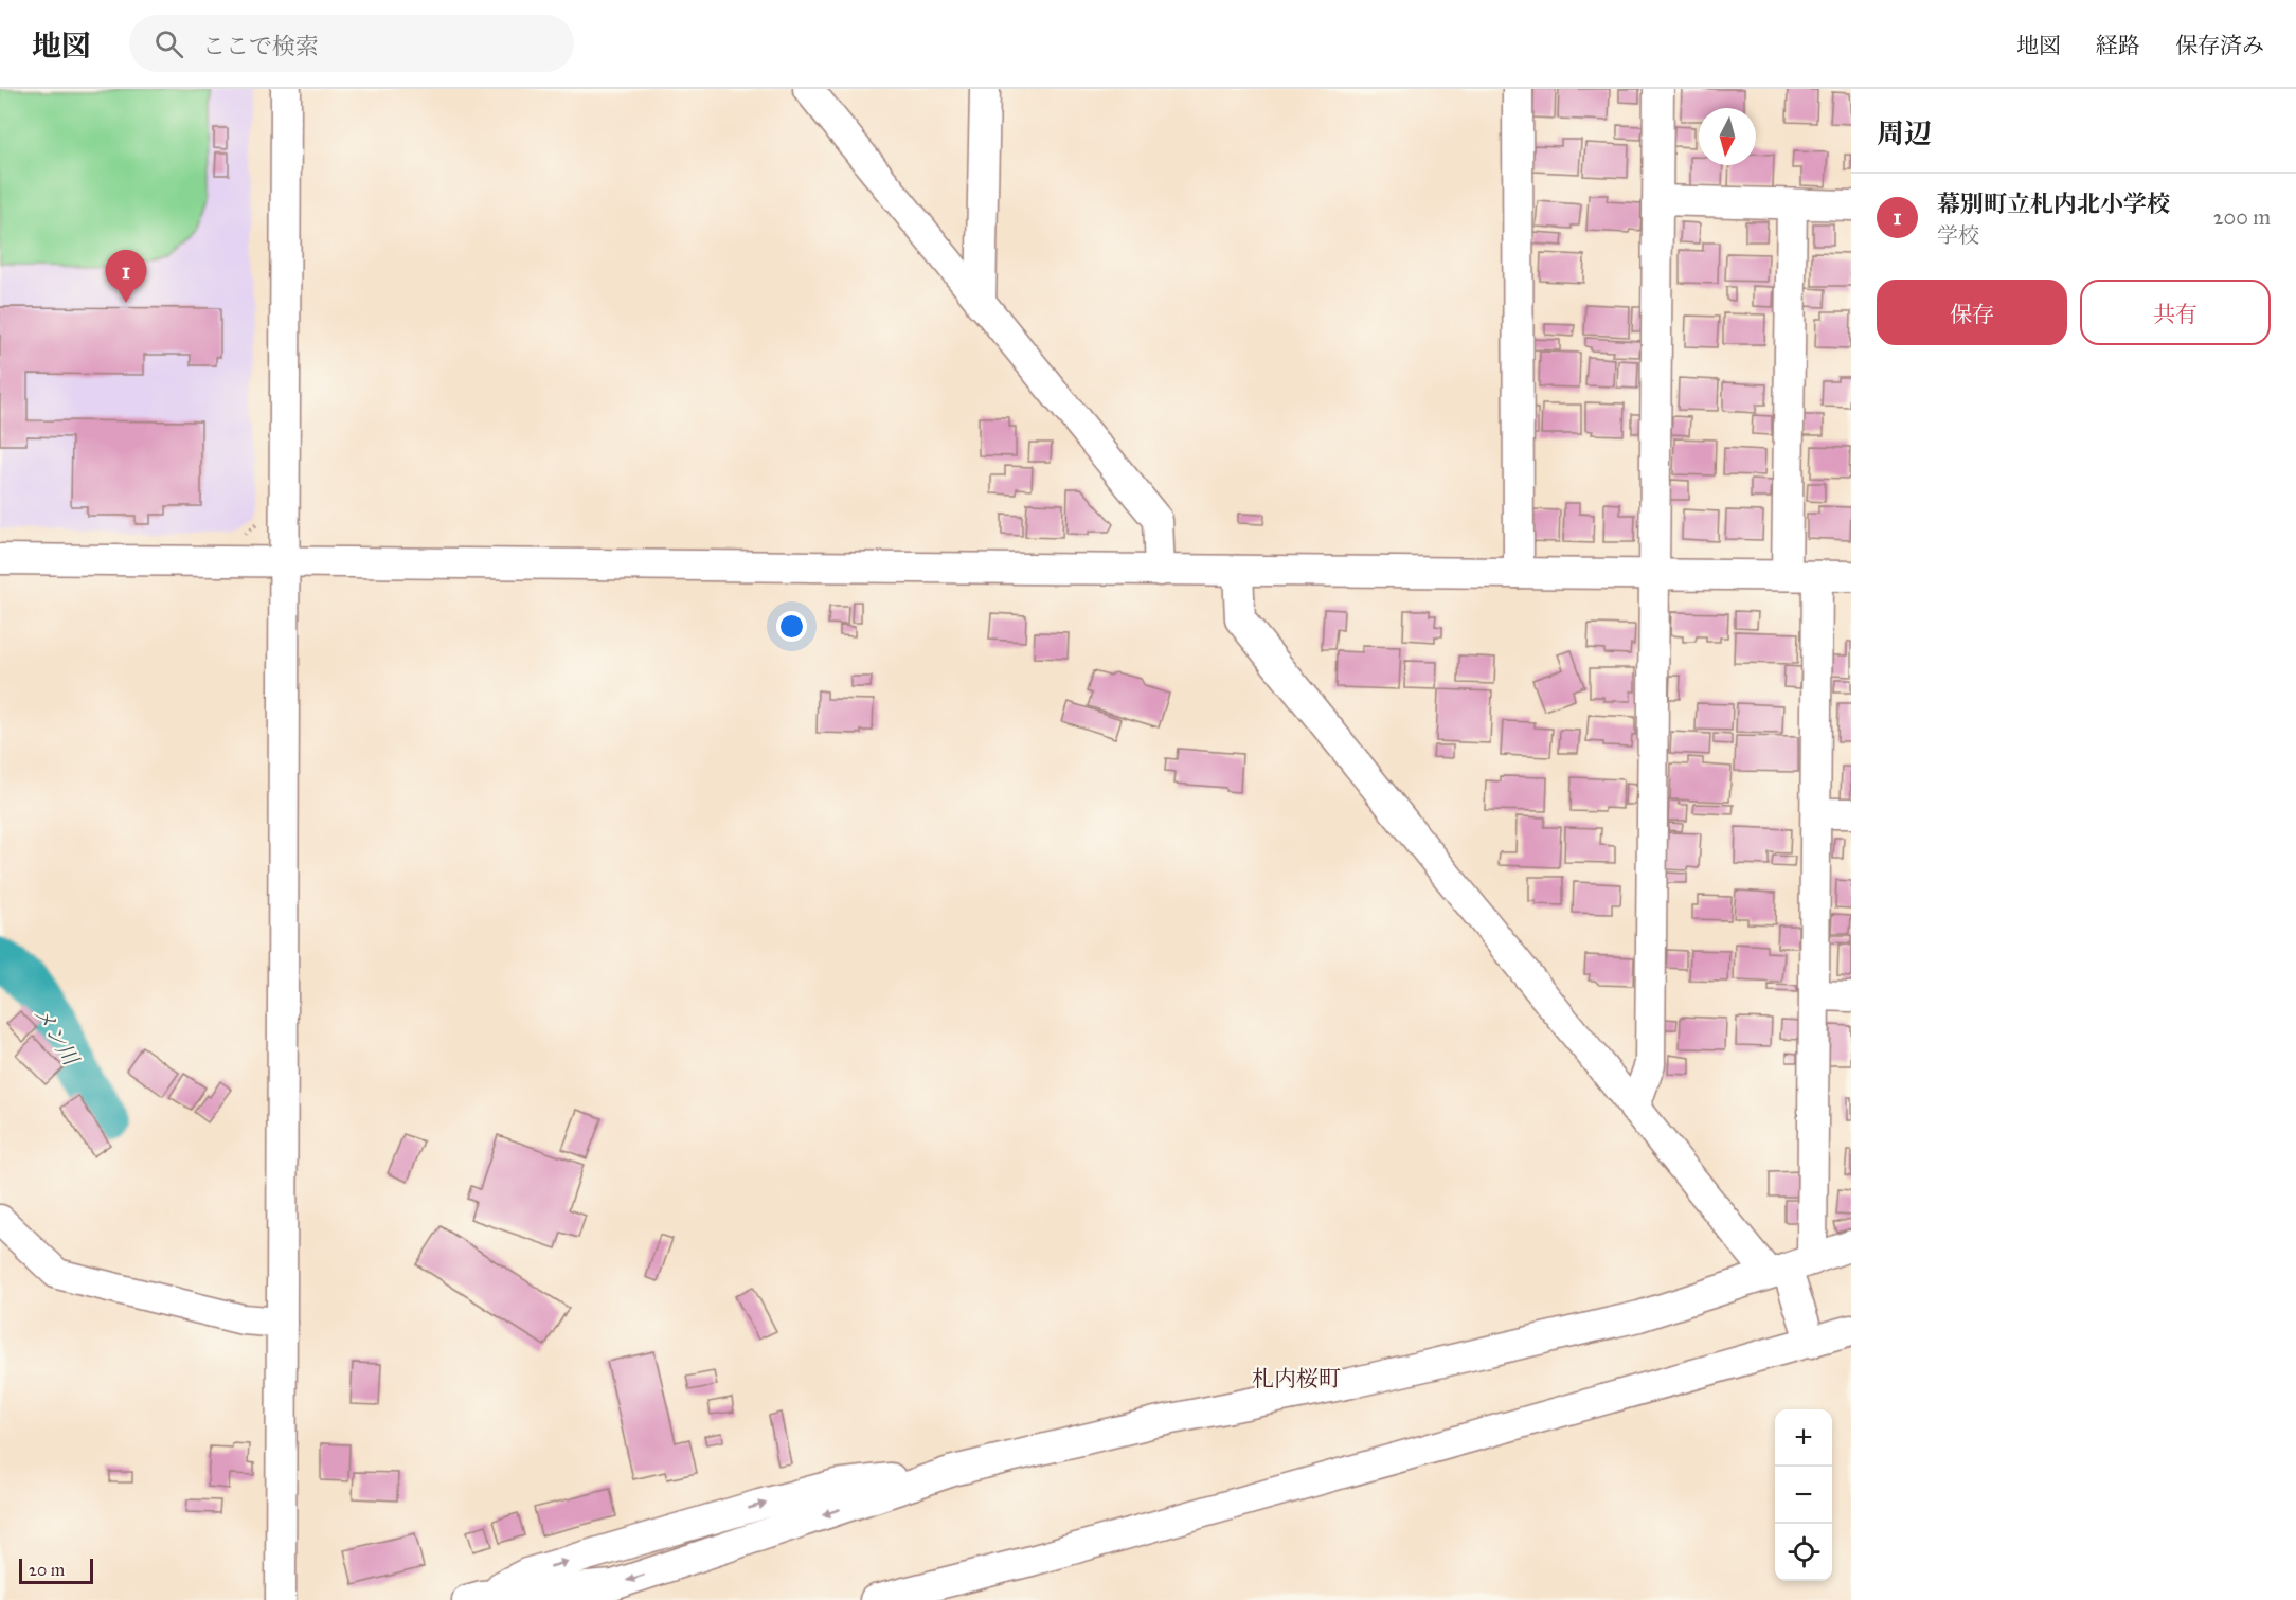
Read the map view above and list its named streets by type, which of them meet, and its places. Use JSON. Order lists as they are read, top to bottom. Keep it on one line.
{"districts":["札内桜町"],"water":["メン川"],"scale_bar":"20 m","north":"bottom","page":{"header":"地図","search":"ここで検索","nav":["地図","経路","保存済み"],"heading":"周辺","list":[{"mark":"1","name":"幕別町立札内北小学校","note":"学校","value":"200 m"}],"pins":"1","buttons":["保存","共有"],"map_buttons":["+","−"],"scale":"20 m"}}
